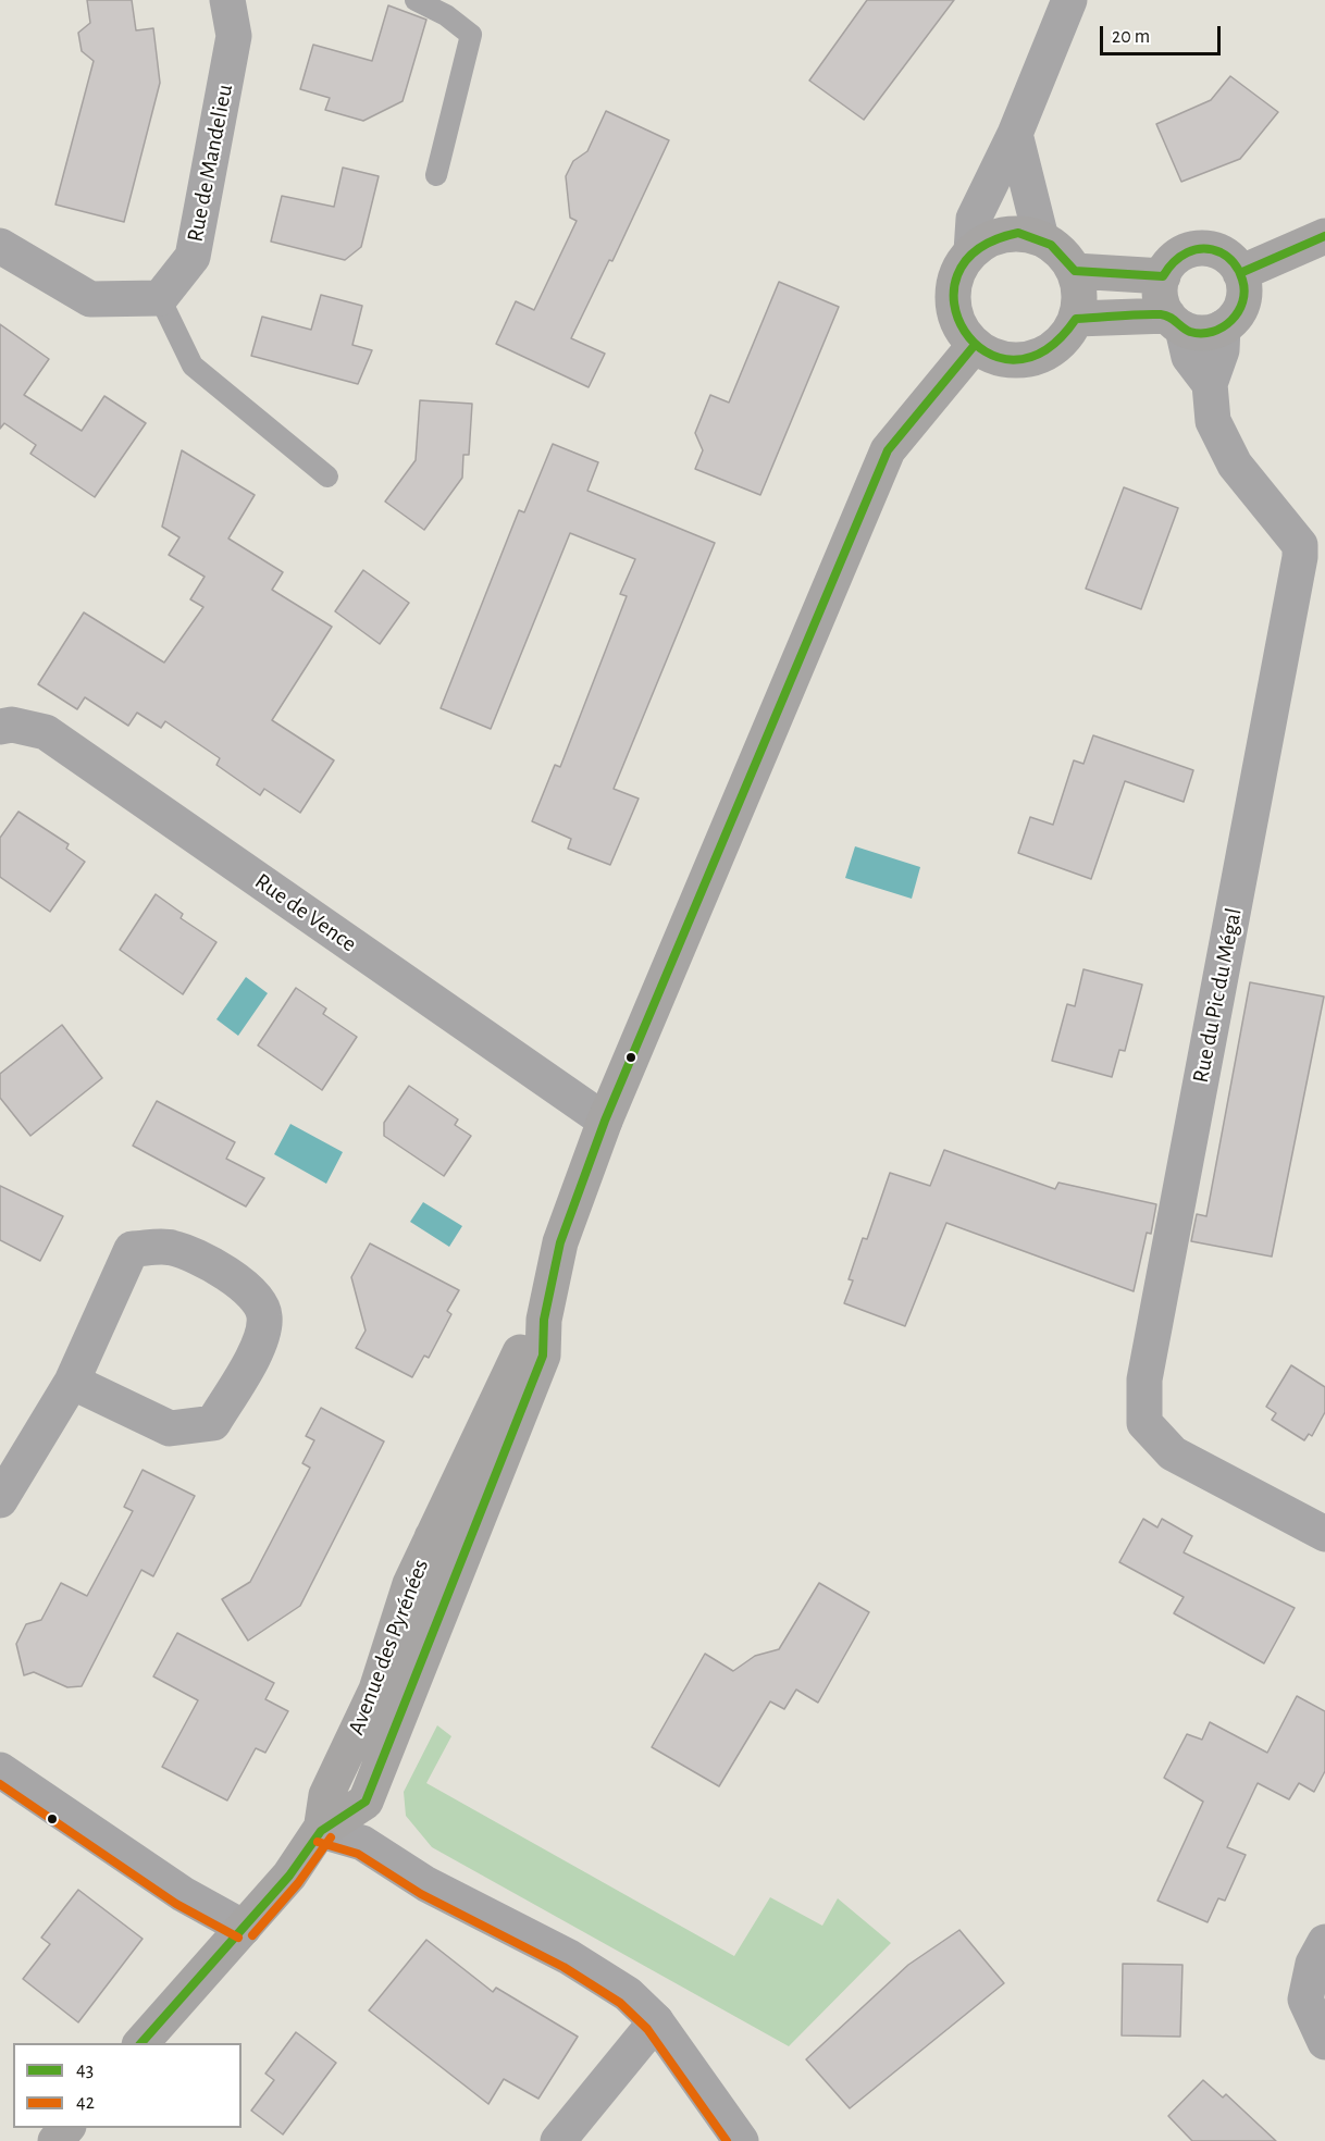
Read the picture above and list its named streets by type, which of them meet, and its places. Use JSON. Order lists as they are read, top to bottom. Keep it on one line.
{"streets":{"main road":["Avenue des Pyrénées"],"street":["Rue de Mandelieu","Rue de Vence","Rue du Pic du Mégal"]},"crossings":[["Rue de Vence","Avenue des Pyrénées"]],"lines":["transit line 43","transit line 42"],"legend":["43","42"],"scale_bar":"20 m"}
